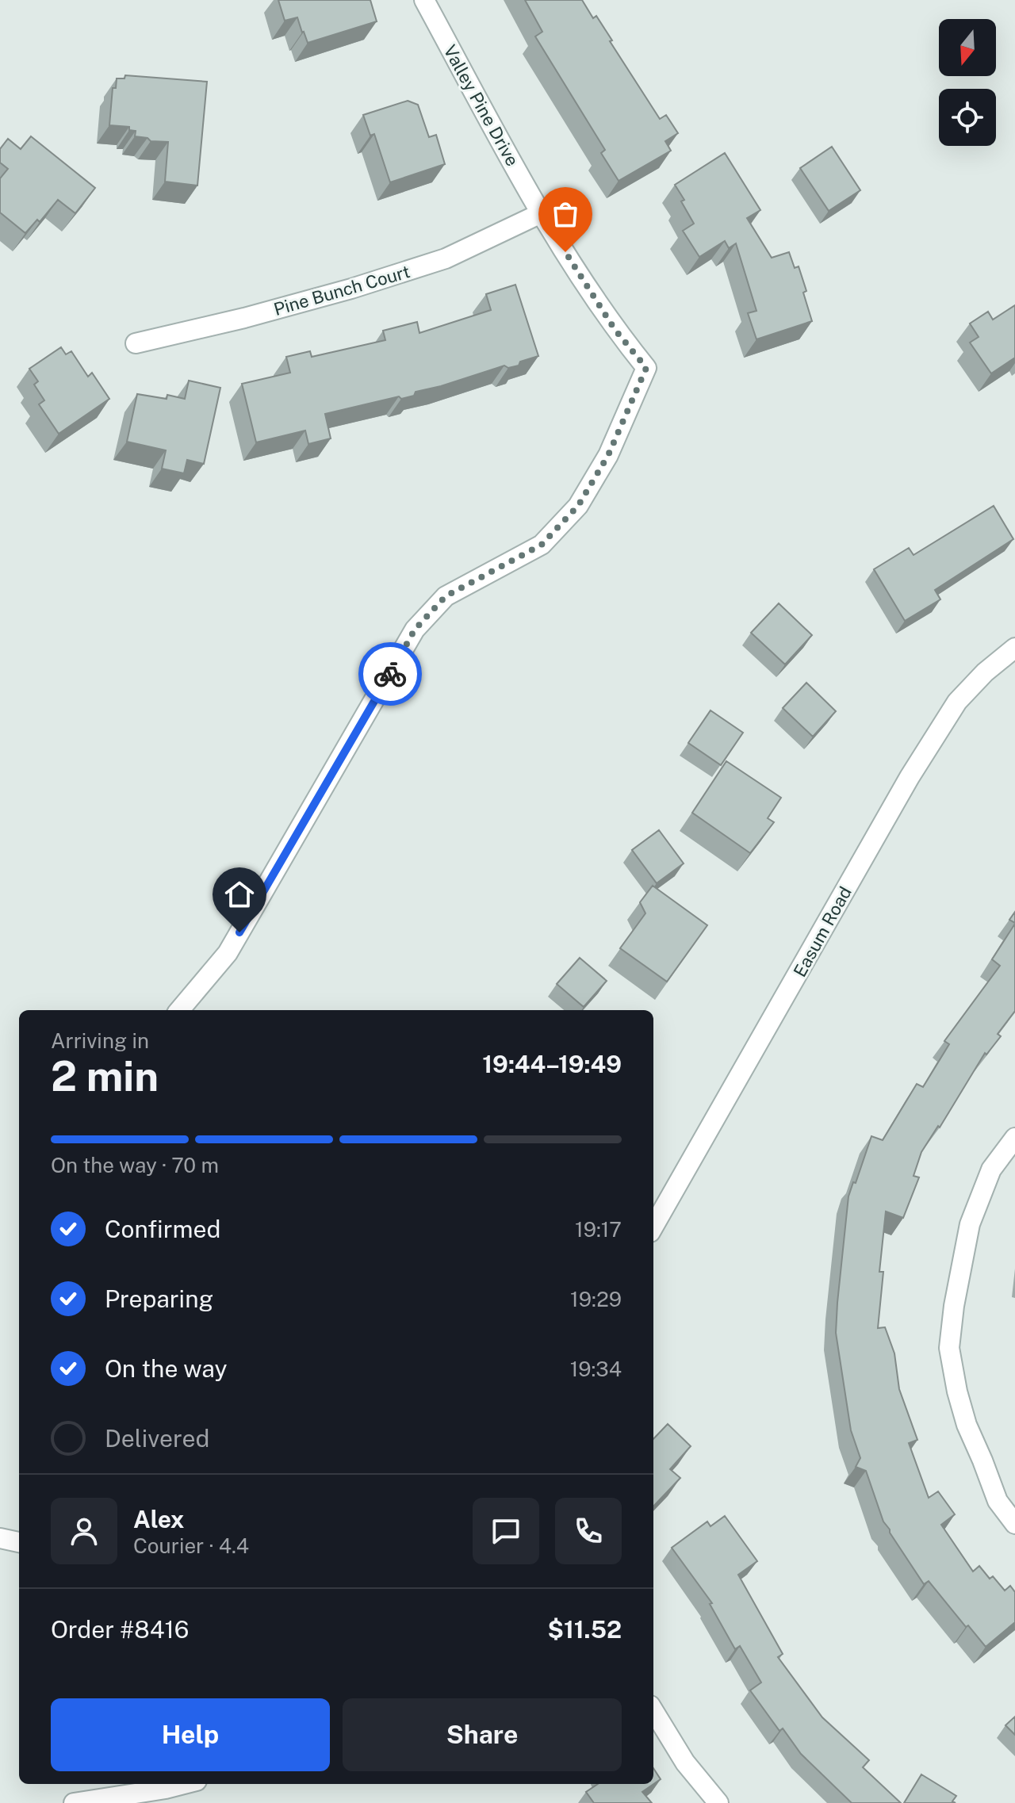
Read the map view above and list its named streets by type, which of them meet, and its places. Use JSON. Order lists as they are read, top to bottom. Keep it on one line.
{"streets":{"street":["Valley Pine Drive","Pine Bunch Court","Easum Road"]},"crossings":[["Valley Pine Drive","Pine Bunch Court"]],"north":"bottom","page":{"heading":["2 min","Arriving in","19:44–19:49"],"panel":["Alex","Courier · 4.4","Order #8416","$11.52"],"bar":"On the way · 70 m","list":[["Confirmed","19:17"],["Preparing","19:29"],["On the way","19:34"],"Delivered"],"buttons":["Help","Share"]}}
